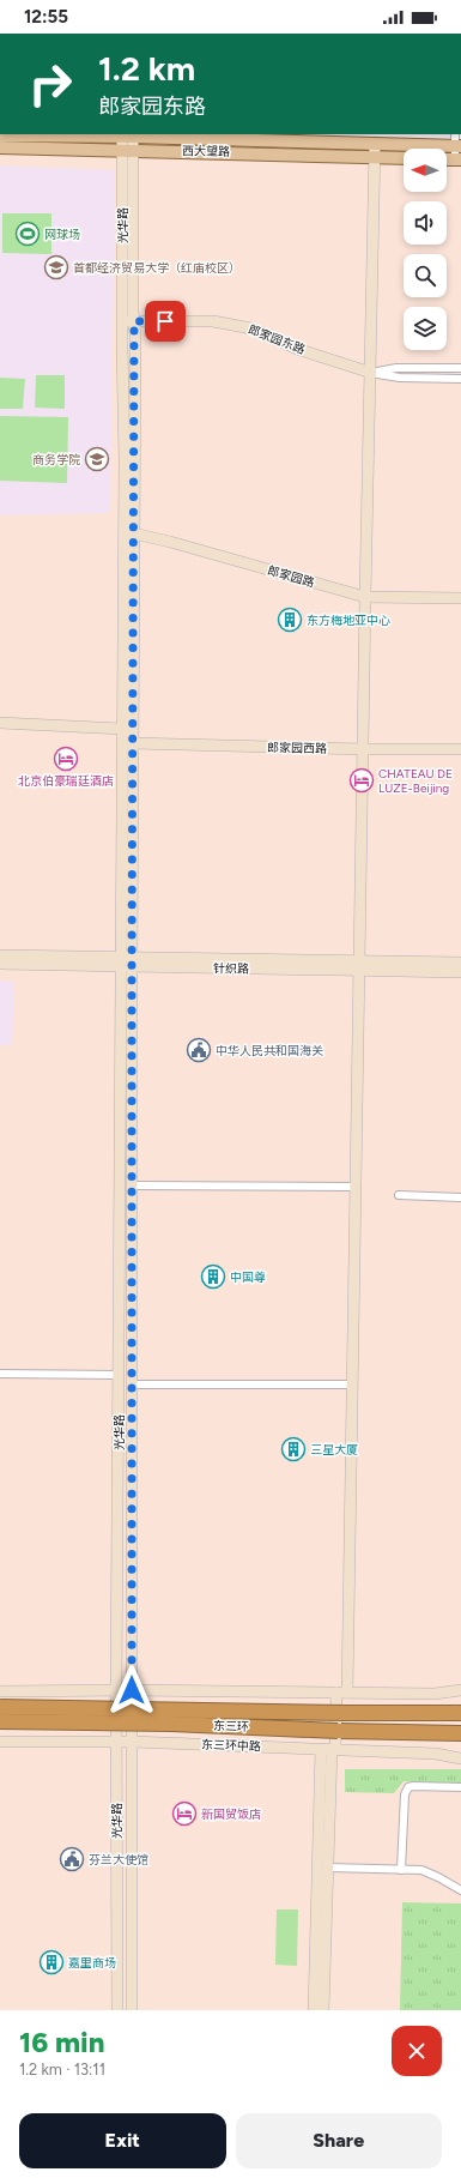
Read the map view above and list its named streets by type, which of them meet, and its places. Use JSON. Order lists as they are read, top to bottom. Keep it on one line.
{"streets":{"highway":["东三环"],"main road":["西大望路","光华路","郎家园东路","郎家园路","郎家园西路","针织路","东三环中路"]},"crossings":[["西大望路","光华路"],["光华路","郎家园东路"],["光华路","郎家园路"],["光华路","郎家园西路"],["光华路","针织路"],["光华路","东三环中路"]],"places":{"sports":["网球场"],"school or university":["首都经济贸易大学（红庙校区）","商务学院"],"building":["东方梅地亚中心","中国尊","三星大厦","嘉里商场"],"hotel":["北京伯豪瑞廷酒店","CHATEAU DE LUZE-Beijing","新国贸饭店"],"public building":["中华人民共和国海关","芬兰大使馆"]},"north":"left","page":{"status":"12:55","turn":["1.2 km","郎家园东路"],"heading":["16 min","1.2 km · 13:11"],"buttons":["Exit","Share"]}}
